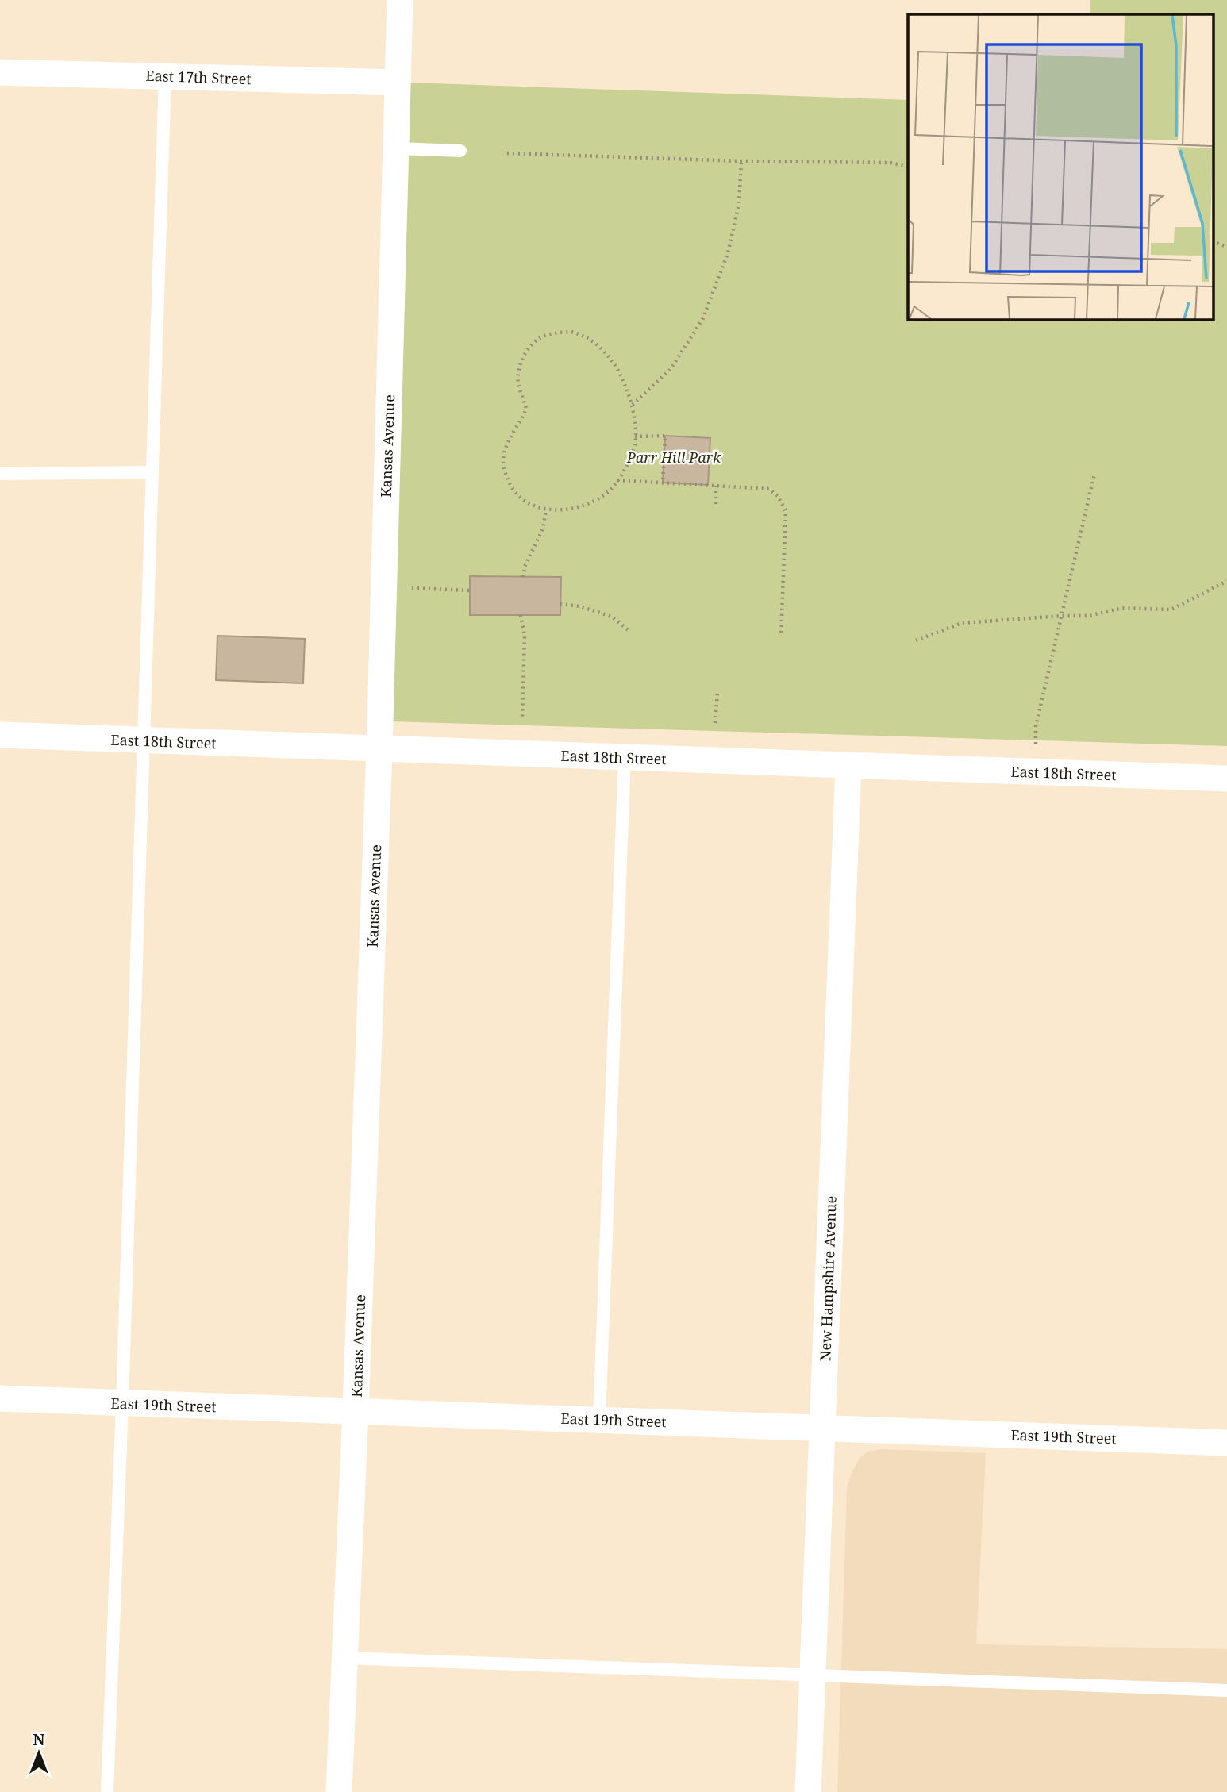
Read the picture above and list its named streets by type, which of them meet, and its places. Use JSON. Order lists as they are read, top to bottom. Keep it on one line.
{"streets":{"street":["East 17th Street","Kansas Avenue","East 18th Street","New Hampshire Avenue","East 19th Street"]},"crossings":[["East 17th Street","Kansas Avenue"],["Kansas Avenue","East 18th Street"],["Kansas Avenue","East 19th Street"],["East 18th Street","New Hampshire Avenue"],["New Hampshire Avenue","East 19th Street"]],"parks":["Parr Hill Park"],"north":"top"}
